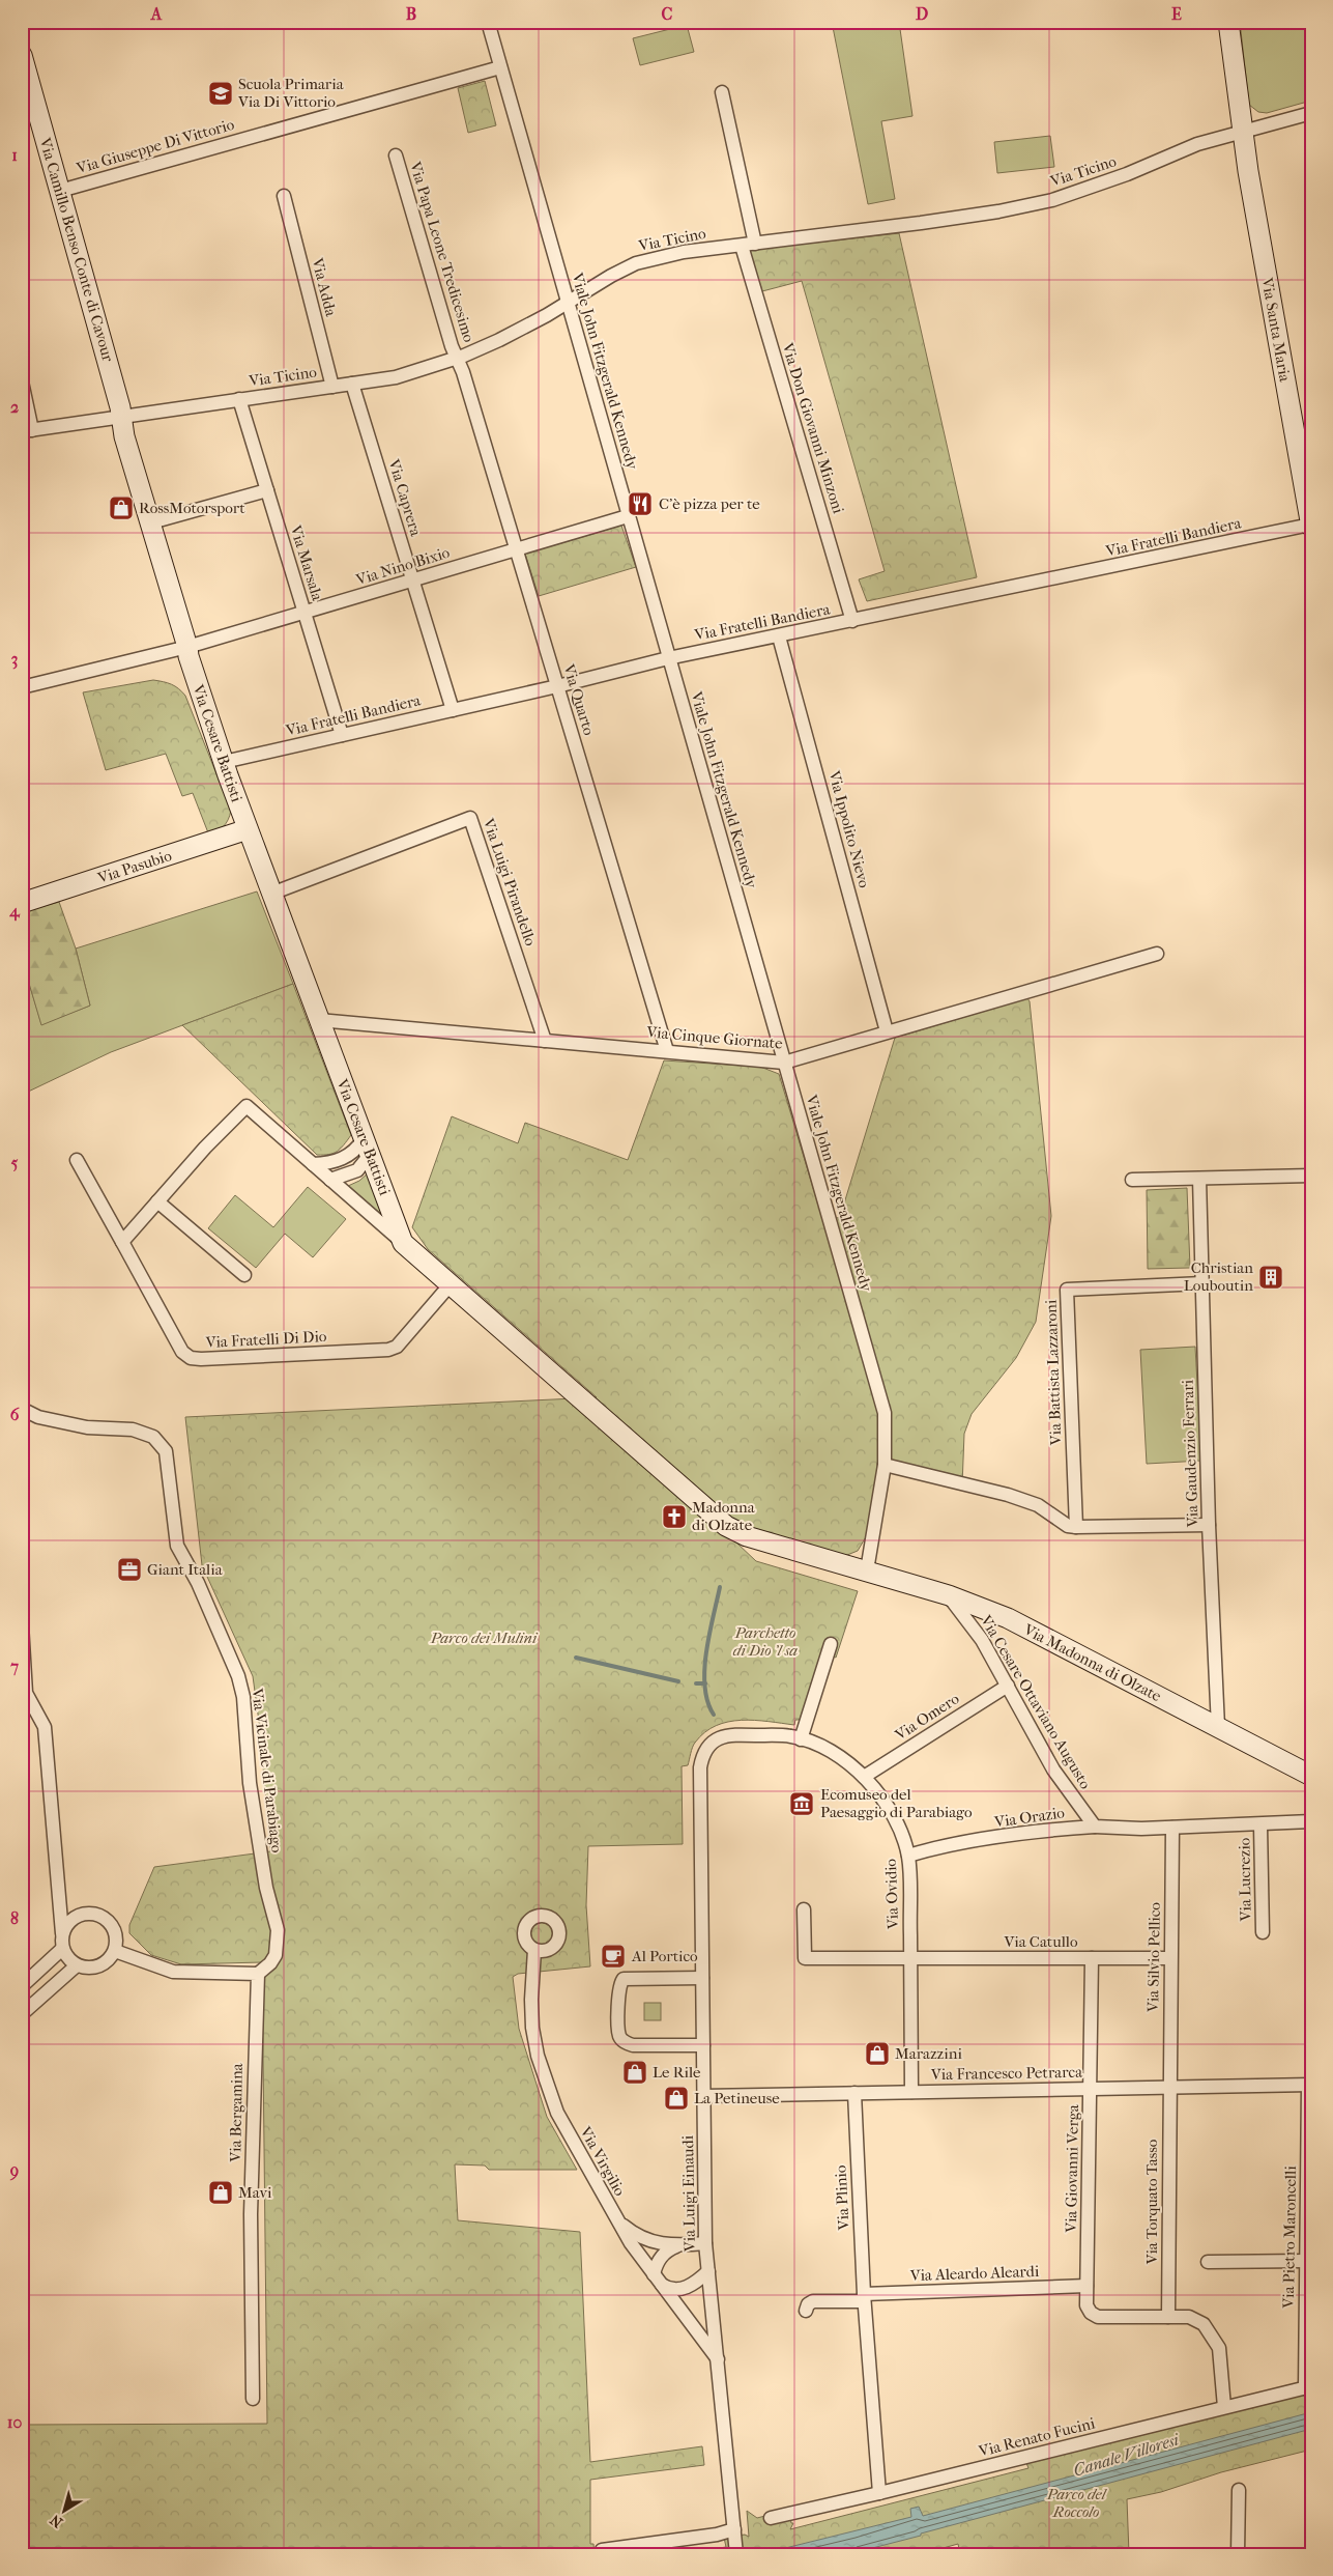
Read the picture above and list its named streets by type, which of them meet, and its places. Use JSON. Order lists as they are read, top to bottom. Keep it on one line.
{"streets":{"street":["Via Giuseppe Di Vittorio","Via Ticino","Via Camillo Benso Conte di Cavour","Via Papa Leone Tredicesimo","Via Adda","Via Santa Maria","Viale John Fitzgerald Kennedy","Via Don Giovanni Minzoni","Via Caprera","Via Fratelli Bandiera","Via Marsala","Via Nino Bixio","Via Quarto","Via Cesare Battisti","Via Ippolito Nievo","Via Pasubio","Via Luigi Pirandello","Via Cinque Giornate","Via Fratelli Di Dio","Via Battista Lazzaroni","Via Gaudenzio Ferrari","Via Madonna di Olzate","Via Cesare Ottaviano Augusto","Via Omero","Via Vicinale di Parabiago","Via Orazio","Via Lucrezio","Via Ovidio","Via Catullo","Via Silvio Pellico","Via Francesco Petrarca","Via Bergamina","Via Virgilio","Via Giovanni Verga","Via Luigi Einaudi","Via Plinio","Via Torquato Tasso","Via Pietro Maroncelli","Via Aleardo Aleardi","Via Renato Fucini"]},"crossings":[["Via Giuseppe Di Vittorio","Via Camillo Benso Conte di Cavour"],["Via Giuseppe Di Vittorio","Viale John Fitzgerald Kennedy"],["Via Ticino","Via Camillo Benso Conte di Cavour"],["Via Ticino","Via Papa Leone Tredicesimo"],["Via Ticino","Via Adda"],["Via Ticino","Via Santa Maria"],["Via Ticino","Viale John Fitzgerald Kennedy"],["Via Ticino","Via Don Giovanni Minzoni"],["Via Ticino","Via Caprera"],["Via Ticino","Via Marsala"],["Via Ticino","Via Quarto"],["Via Camillo Benso Conte di Cavour","Via Cesare Battisti"],["Via Papa Leone Tredicesimo","Via Quarto"],["Via Santa Maria","Via Fratelli Bandiera"],["Viale John Fitzgerald Kennedy","Via Fratelli Bandiera"],["Viale John Fitzgerald Kennedy","Via Nino Bixio"],["Viale John Fitzgerald Kennedy","Via Cesare Battisti"],["Viale John Fitzgerald Kennedy","Via Cinque Giornate"],["Viale John Fitzgerald Kennedy","Via Madonna di Olzate"],["Via Don Giovanni Minzoni","Via Fratelli Bandiera"],["Via Caprera","Via Fratelli Bandiera"],["Via Caprera","Via Nino Bixio"],["Via Fratelli Bandiera","Via Marsala"],["Via Fratelli Bandiera","Via Quarto"],["Via Fratelli Bandiera","Via Cesare Battisti"],["Via Fratelli Bandiera","Via Ippolito Nievo"],["Via Marsala","Via Nino Bixio"],["Via Nino Bixio","Via Quarto"],["Via Nino Bixio","Via Cesare Battisti"],["Via Quarto","Via Cinque Giornate"],["Via Cesare Battisti","Via Pasubio"],["Via Cesare Battisti","Via Luigi Pirandello"],["Via Cesare Battisti","Via Cinque Giornate"],["Via Cesare Battisti","Via Fratelli Di Dio"],["Via Cesare Battisti","Via Madonna di Olzate"],["Via Ippolito Nievo","Via Cinque Giornate"],["Via Luigi Pirandello","Via Cinque Giornate"],["Via Battista Lazzaroni","Via Gaudenzio Ferrari"],["Via Gaudenzio Ferrari","Via Madonna di Olzate"],["Via Madonna di Olzate","Via Cesare Ottaviano Augusto"],["Via Cesare Ottaviano Augusto","Via Omero"],["Via Cesare Ottaviano Augusto","Via Orazio"],["Via Omero","Via Ovidio"],["Via Vicinale di Parabiago","Via Bergamina"],["Via Orazio","Via Ovidio"],["Via Ovidio","Via Catullo"],["Via Ovidio","Via Francesco Petrarca"],["Via Ovidio","Via Luigi Einaudi"],["Via Catullo","Via Silvio Pellico"],["Via Catullo","Via Giovanni Verga"],["Via Silvio Pellico","Via Francesco Petrarca"],["Via Silvio Pellico","Via Torquato Tasso"],["Via Francesco Petrarca","Via Giovanni Verga"],["Via Francesco Petrarca","Via Luigi Einaudi"],["Via Francesco Petrarca","Via Plinio"],["Via Francesco Petrarca","Via Torquato Tasso"],["Via Francesco Petrarca","Via Pietro Maroncelli"],["Via Virgilio","Via Luigi Einaudi"],["Via Giovanni Verga","Via Aleardo Aleardi"],["Via Plinio","Via Aleardo Aleardi"],["Via Plinio","Via Renato Fucini"],["Via Pietro Maroncelli","Via Renato Fucini"]],"water":["Canale Villoresi"],"parks":["Parchetto di Dio 'l sa","Parco dei Mulini","Parco del Roccolo"],"places":{"school or university":["Scuola Primaria Via Di Vittorio"],"restaurant":["C'è pizza per te"],"shop":["RossMotorsport","Marazzini","Le Rile","La Petineuse","Mavi"],"building":["Christian Louboutin"],"church":["Madonna di Olzate"],"office":["Giant Italia"],"museum":["Ecomuseo del Paesaggio di Parabiago"],"cafe":["Al Portico"]},"north":"bottom left","grid":{"columns":["A","B","C","D","E"],"rows":["1","2","3","4","5","6","7","8","9","10"]}}
